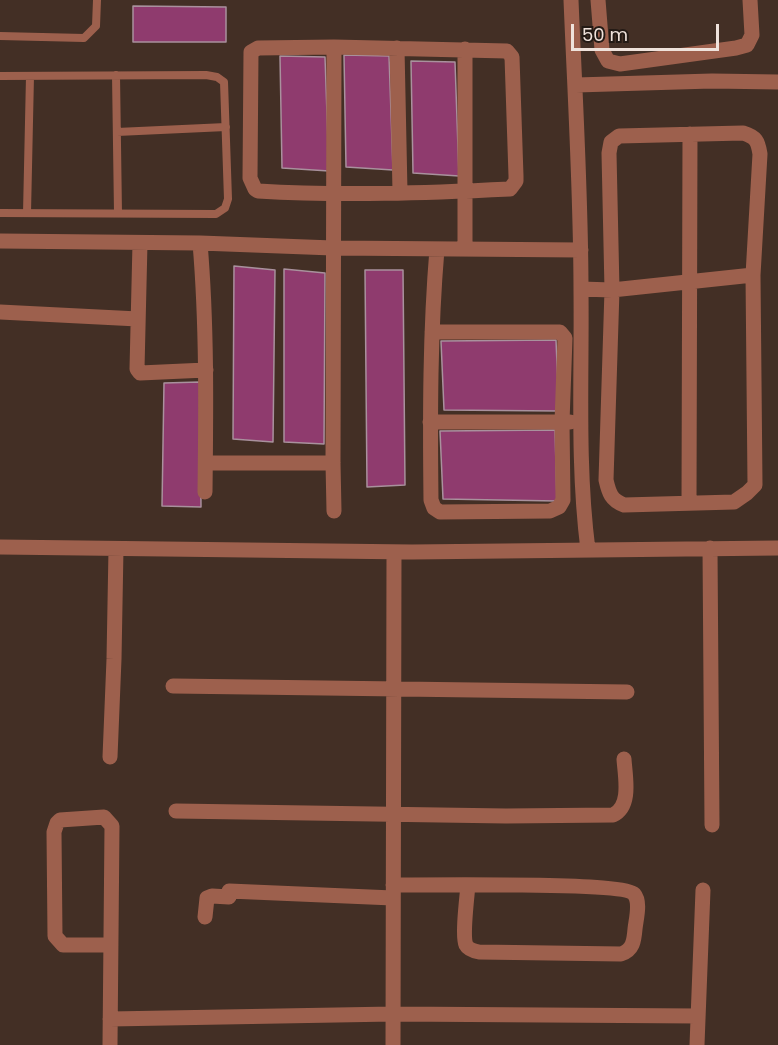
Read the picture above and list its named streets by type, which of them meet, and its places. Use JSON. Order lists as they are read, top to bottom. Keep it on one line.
{"scale_bar":"50 m"}
